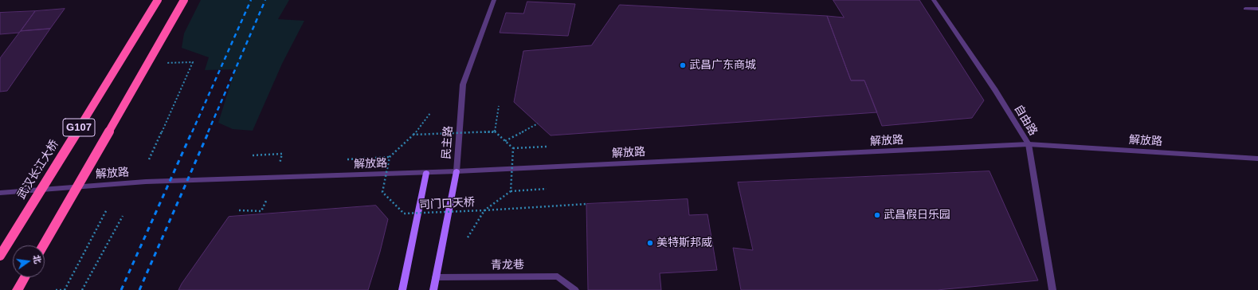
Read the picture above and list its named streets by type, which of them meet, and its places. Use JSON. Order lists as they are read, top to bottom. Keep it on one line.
{"streets":{"highway":["G107","武汉长江大桥"],"main road":["民主路"],"street":["自由路","解放路","青龙巷"],"path":["司门口天桥"]},"crossings":[["自由路","解放路"],["解放路","民主路"],["民主路","青龙巷"]],"places":["武昌广东商城","武昌假日乐园","美特斯邦威"],"north":"right"}
